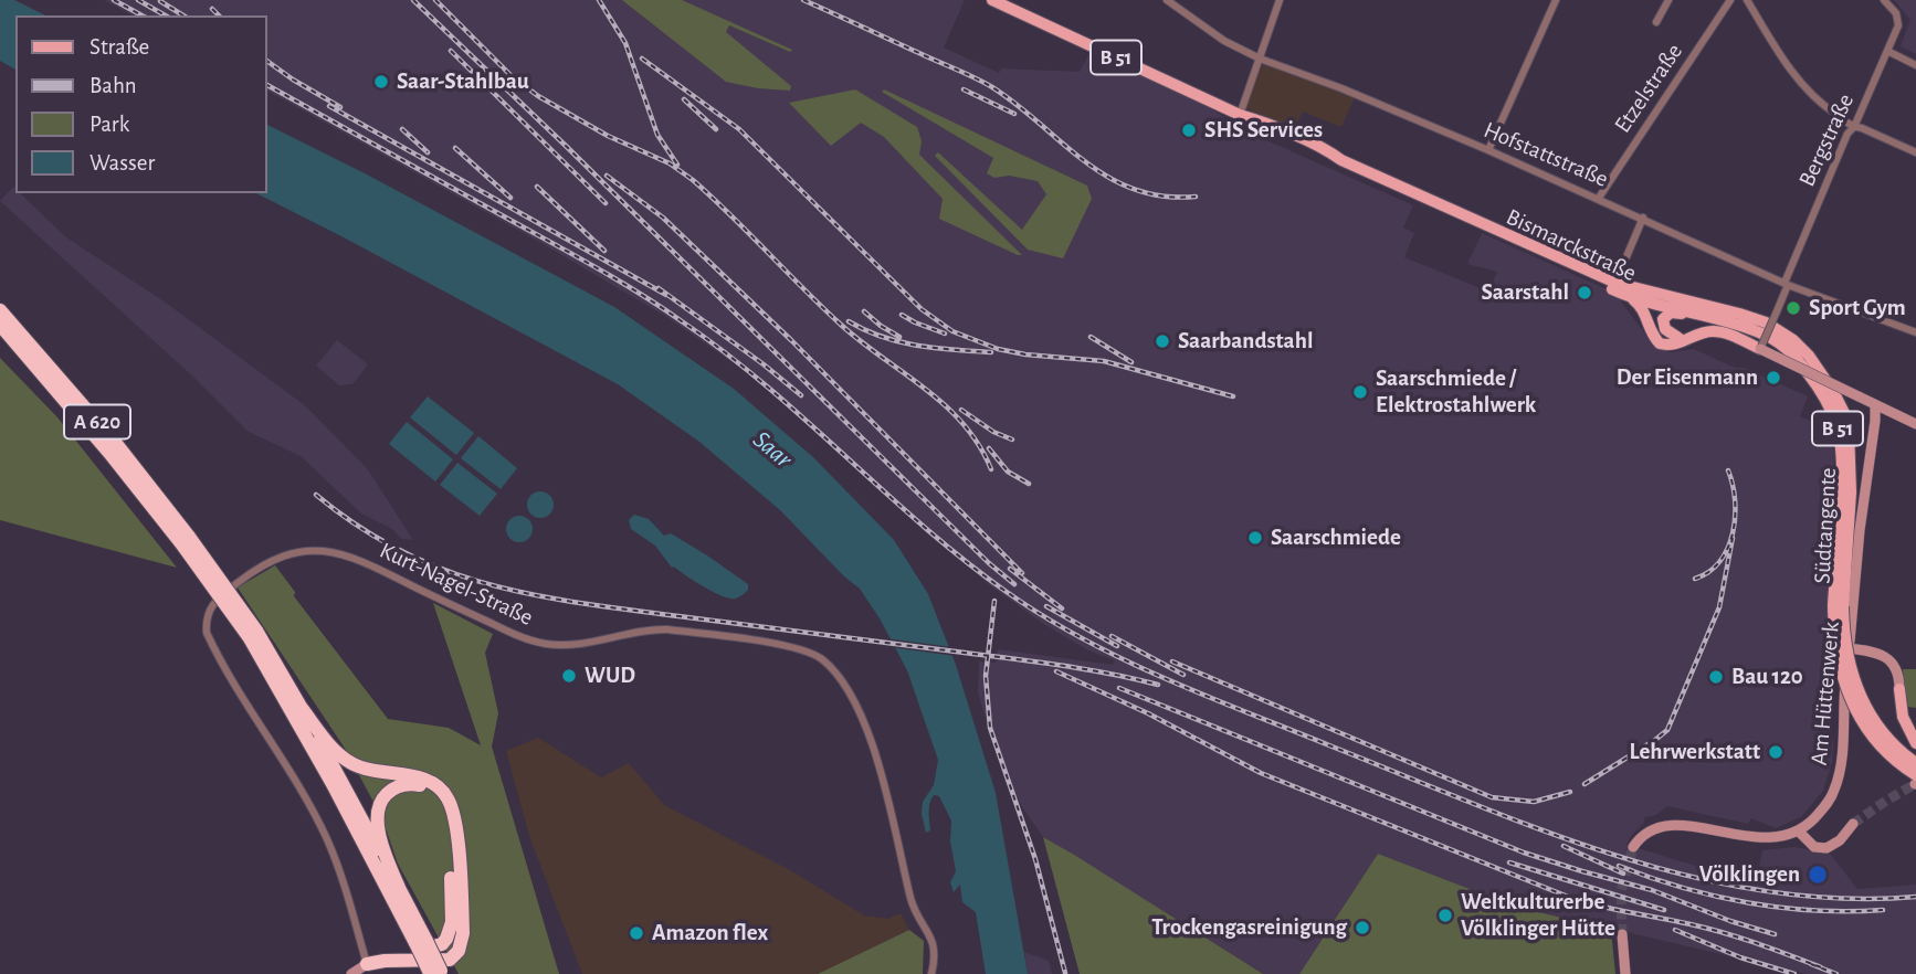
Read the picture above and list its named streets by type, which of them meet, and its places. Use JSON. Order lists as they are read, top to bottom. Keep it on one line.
{"streets":{"highway":["A 620"],"main road":["B 51","Bismarckstraße","Südtangente","Am Hüttenwerk"],"street":["Etzelstraße","Bergstraße","Hofstattstraße","Kurt-Nagel-Straße"]},"crossings":[["Etzelstraße","Hofstattstraße"],["Bergstraße","Hofstattstraße"],["Bismarckstraße","Südtangente"]],"water":["Saar"],"places":["Saar-Stahlbau","SHS Services","Saarstahl","Sport Gym","Saarbandstahl","Der Eisenmann","Saarschmiede / Elektrostahlwerk","Saarschmiede","WUD","Bau 120","Lehrwerkstatt","Völklingen","Weltkulturerbe Völklinger Hütte","Trockengasreinigung","Amazon flex"],"legend":["Straße","Bahn","Park","Wasser"]}
